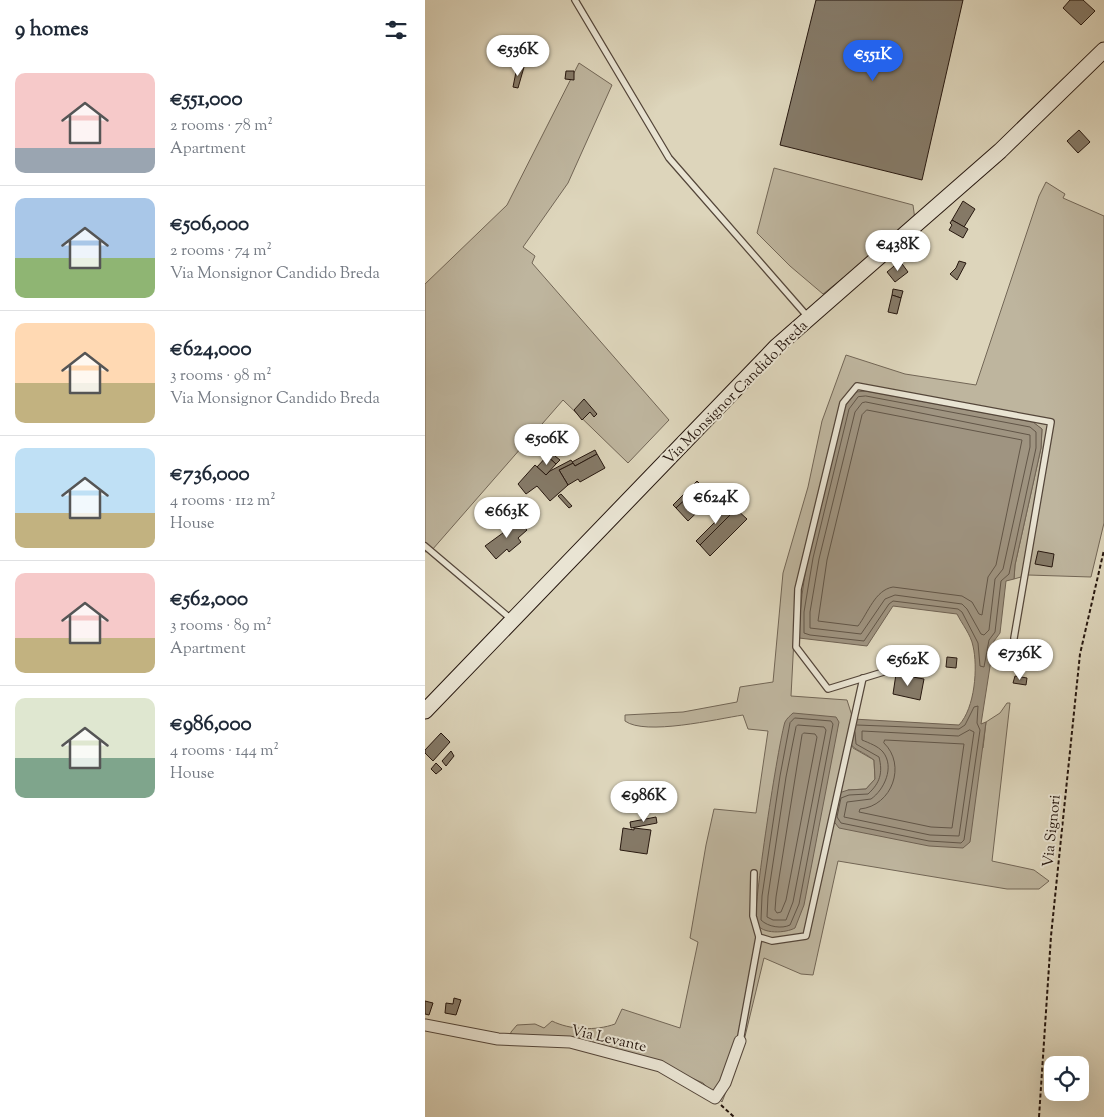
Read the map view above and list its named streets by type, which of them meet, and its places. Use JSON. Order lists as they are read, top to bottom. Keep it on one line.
{"streets":{"main road":["Via Monsignor Candido Breda"],"street":["Via Levante"],"path":["Via Signori"]},"page":{"heading":"9 homes","price":["€536K","€551K","€438K","€506K","€624K","€663K","€736K","€562K","€986K"],"list":[{"name":"€551,000","note":"2 rooms · 78 m² · Apartment"},{"name":"€506,000","note":"2 rooms · 74 m² · Via Monsignor Candido Breda"},{"name":"€624,000","note":"3 rooms · 98 m² · Via Monsignor Candido Breda"},{"name":"€736,000","note":"4 rooms · 112 m² · House"},{"name":"€562,000","note":"3 rooms · 89 m² · Apartment"},{"name":"€986,000","note":"4 rooms · 144 m² · House"}]}}
